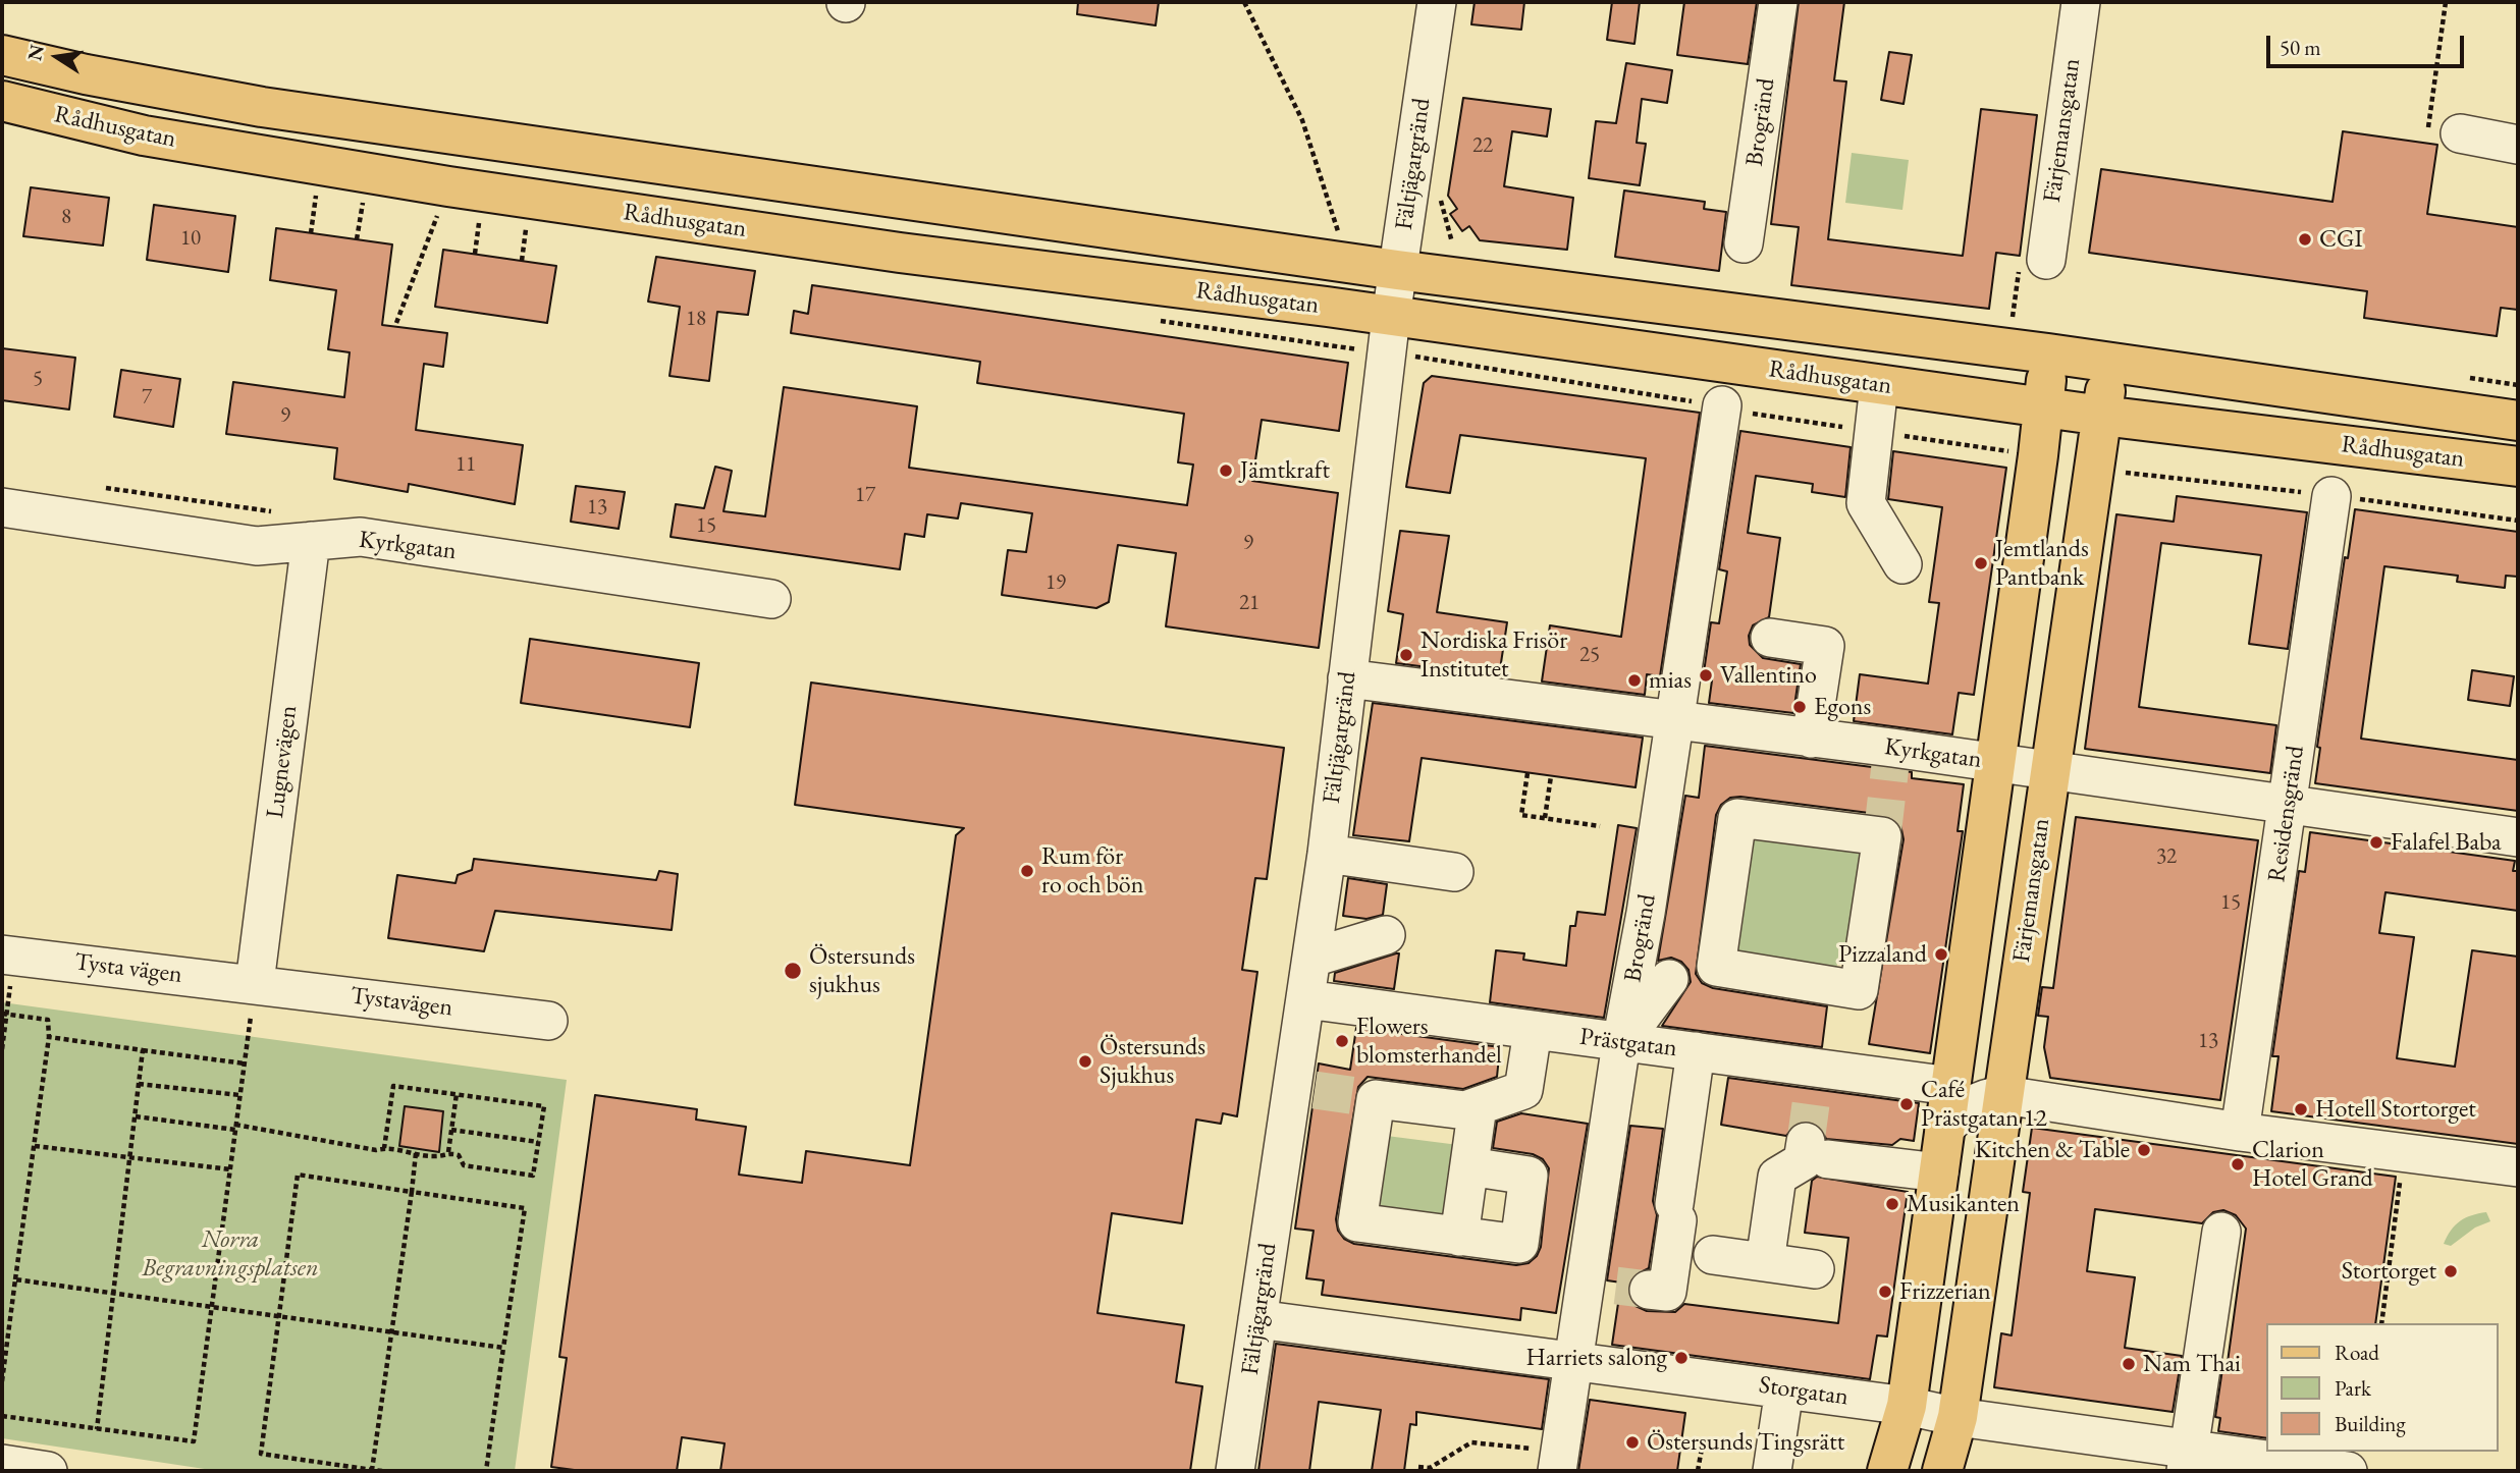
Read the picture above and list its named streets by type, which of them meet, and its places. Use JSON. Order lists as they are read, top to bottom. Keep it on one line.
{"streets":{"main road":["Rådhusgatan","Färjemansgatan"],"street":["Brogränd","Fältjägargränd","Kyrkgatan","Lugnevägen","Residensgränd","Tysta vägen","Tystavägen","Prästgatan","Storgatan"]},"crossings":[["Brogränd","Kyrkgatan"],["Brogränd","Prästgatan"],["Brogränd","Storgatan"],["Rådhusgatan","Färjemansgatan"],["Rådhusgatan","Fältjägargränd"],["Färjemansgatan","Kyrkgatan"],["Färjemansgatan","Storgatan"],["Fältjägargränd","Kyrkgatan"],["Fältjägargränd","Prästgatan"],["Fältjägargränd","Storgatan"],["Kyrkgatan","Lugnevägen"],["Kyrkgatan","Residensgränd"],["Lugnevägen","Tysta vägen"],["Lugnevägen","Tystavägen"],["Tysta vägen","Tystavägen"]],"parks":["Norra Begravningsplatsen"],"places":["CGI","Jämtkraft","Jemtlands Pantbank","Nordiska Frisör Institutet","Vallentino","mias","Egons","Falafel Baba","Rum för ro och bön","Pizzaland","Östersunds sjukhus","Flowers blomsterhandel","Östersunds Sjukhus","Café Prästgatan 12","Hotell Stortorget","Kitchen & Table","Clarion Hotel Grand","Musikanten","Stortorget","Frizzerian","Harriets salong","Nam Thai","Östersunds Tingsrätt"],"house_numbers":["22","8","10","18","5","7","9","11","17","13","15","9","19","21","25","32","15","13"],"legend":["Road","Park","Building"],"scale_bar":"50 m","north":"left"}
